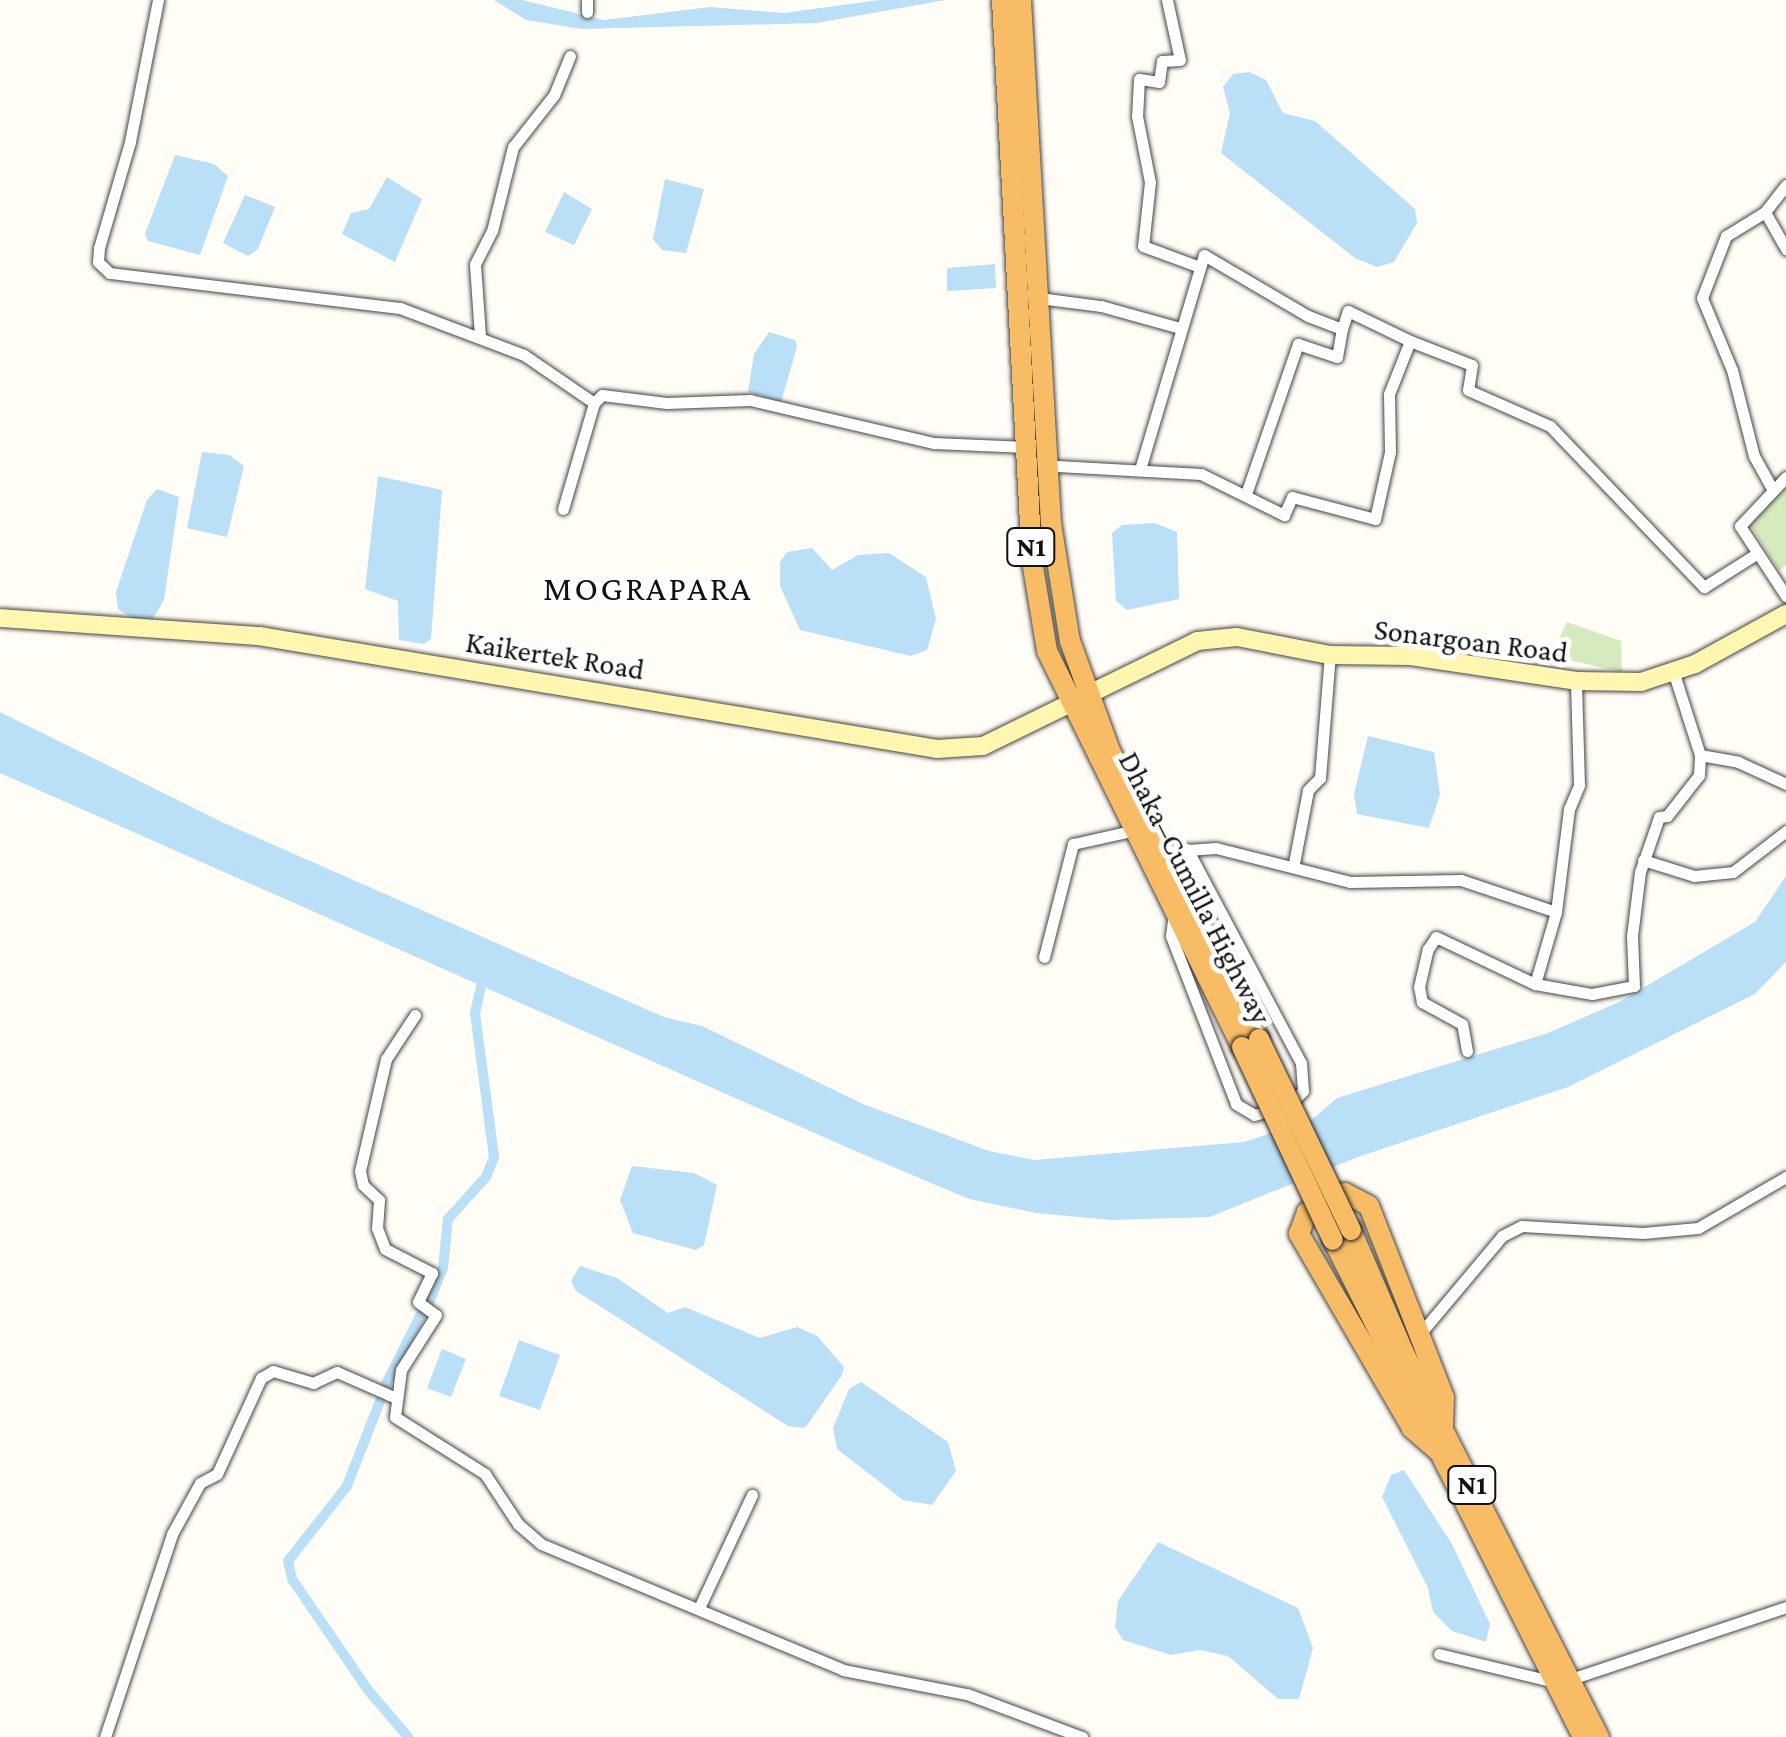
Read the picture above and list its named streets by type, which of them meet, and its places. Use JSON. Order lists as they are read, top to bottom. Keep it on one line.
{"streets":{"highway":["N1","Dhaka–Cumilla Highway"],"main road":["Sonargoan Road","Kaikertek Road"]},"crossings":[["Sonargoan Road","Kaikertek Road"],["Sonargoan Road","Dhaka–Cumilla Highway"],["Kaikertek Road","Dhaka–Cumilla Highway"]],"districts":["MOGRAPARA"]}
